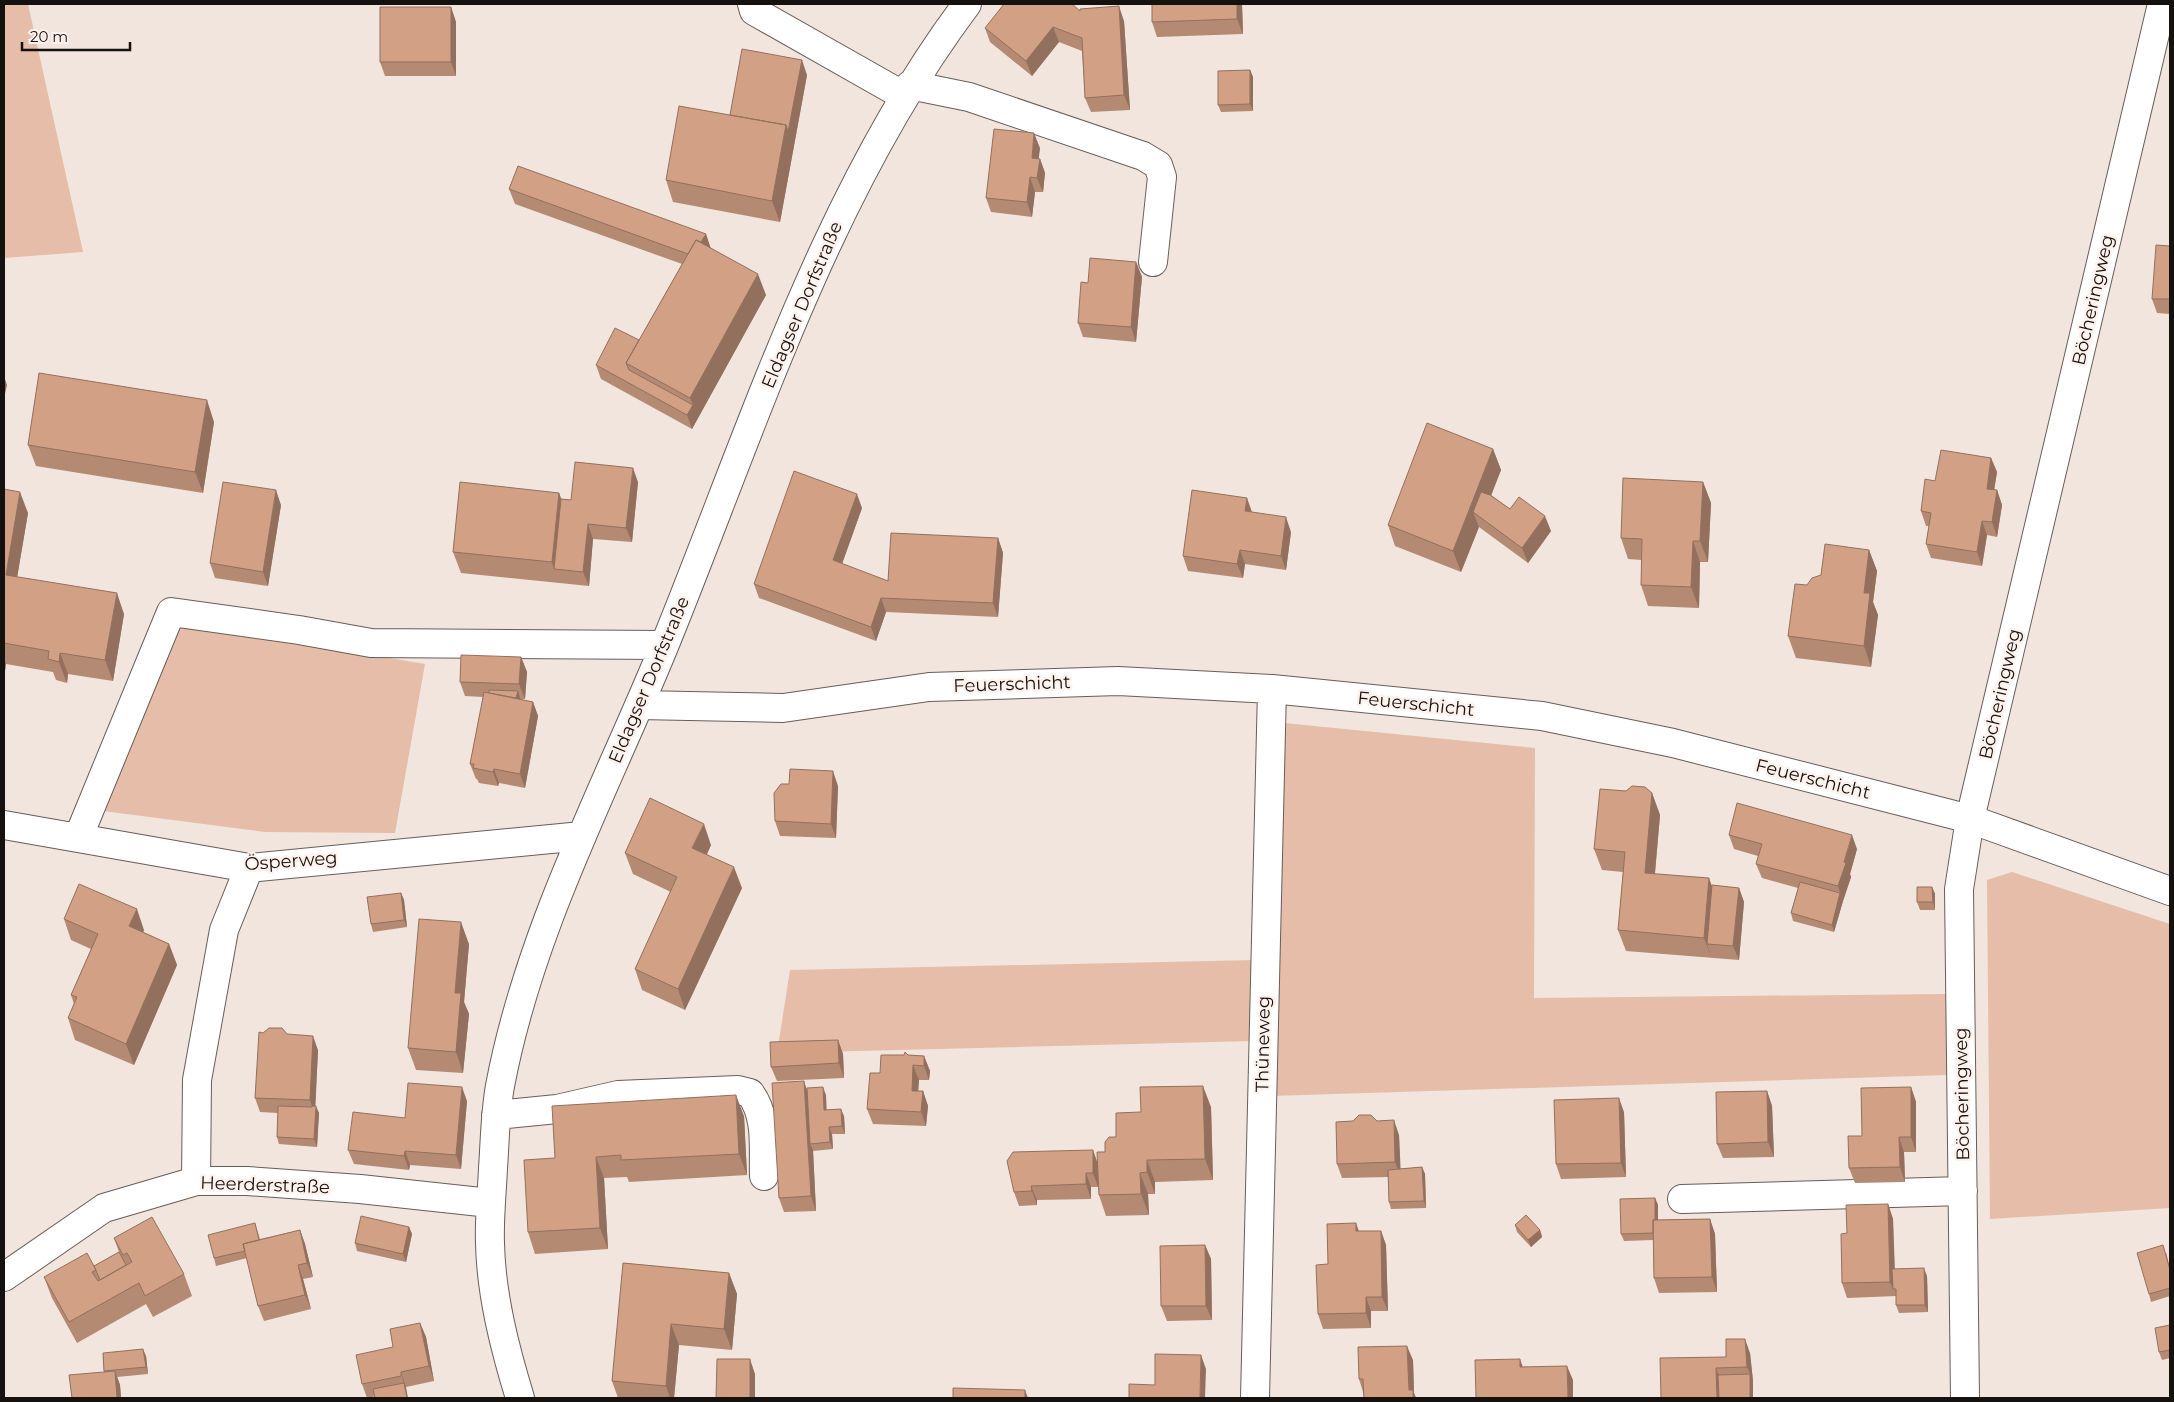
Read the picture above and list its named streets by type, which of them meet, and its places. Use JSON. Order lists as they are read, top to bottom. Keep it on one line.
{"streets":{"street":["Böcheringweg","Eldagser Dorfstraße","Feuerschicht","Ösperweg","Thüneweg","Heerderstraße"]},"crossings":[["Böcheringweg","Feuerschicht"],["Eldagser Dorfstraße","Feuerschicht"],["Eldagser Dorfstraße","Ösperweg"],["Eldagser Dorfstraße","Heerderstraße"],["Feuerschicht","Thüneweg"]],"scale_bar":"20 m"}
